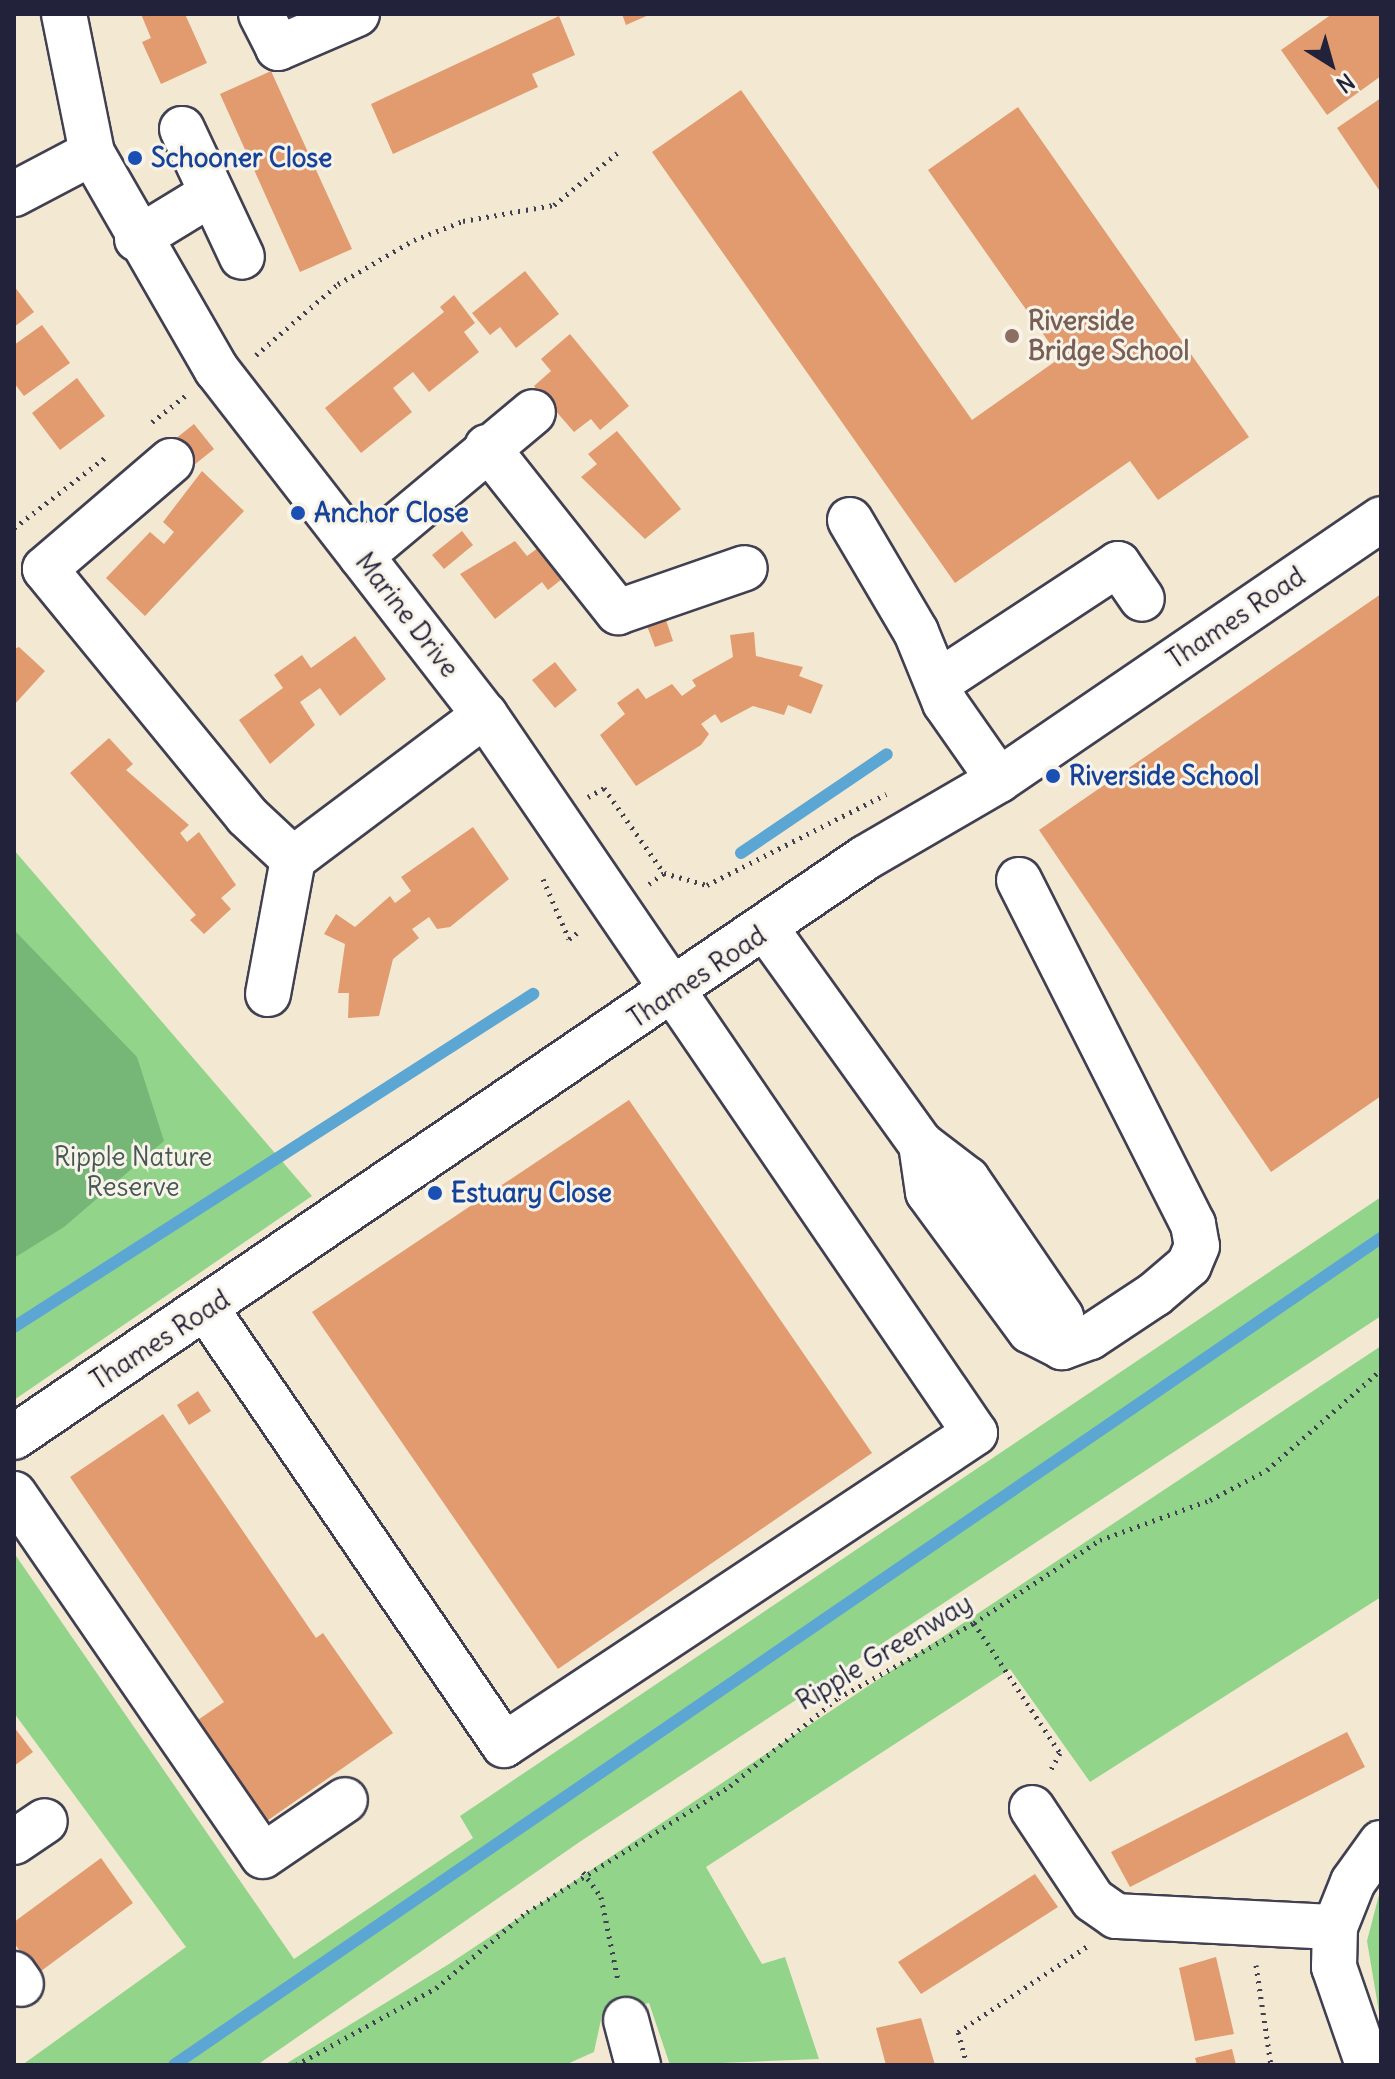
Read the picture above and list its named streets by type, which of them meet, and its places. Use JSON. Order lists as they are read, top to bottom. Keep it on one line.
{"streets":{"street":["Marine Drive","Thames Road"],"path":["Ripple Greenway"]},"crossings":[["Marine Drive","Thames Road"]],"parks":["Ripple Nature Reserve"],"places":["Schooner Close","Riverside Bridge School","Anchor Close","Riverside School","Estuary Close"],"north":"bottom right"}
